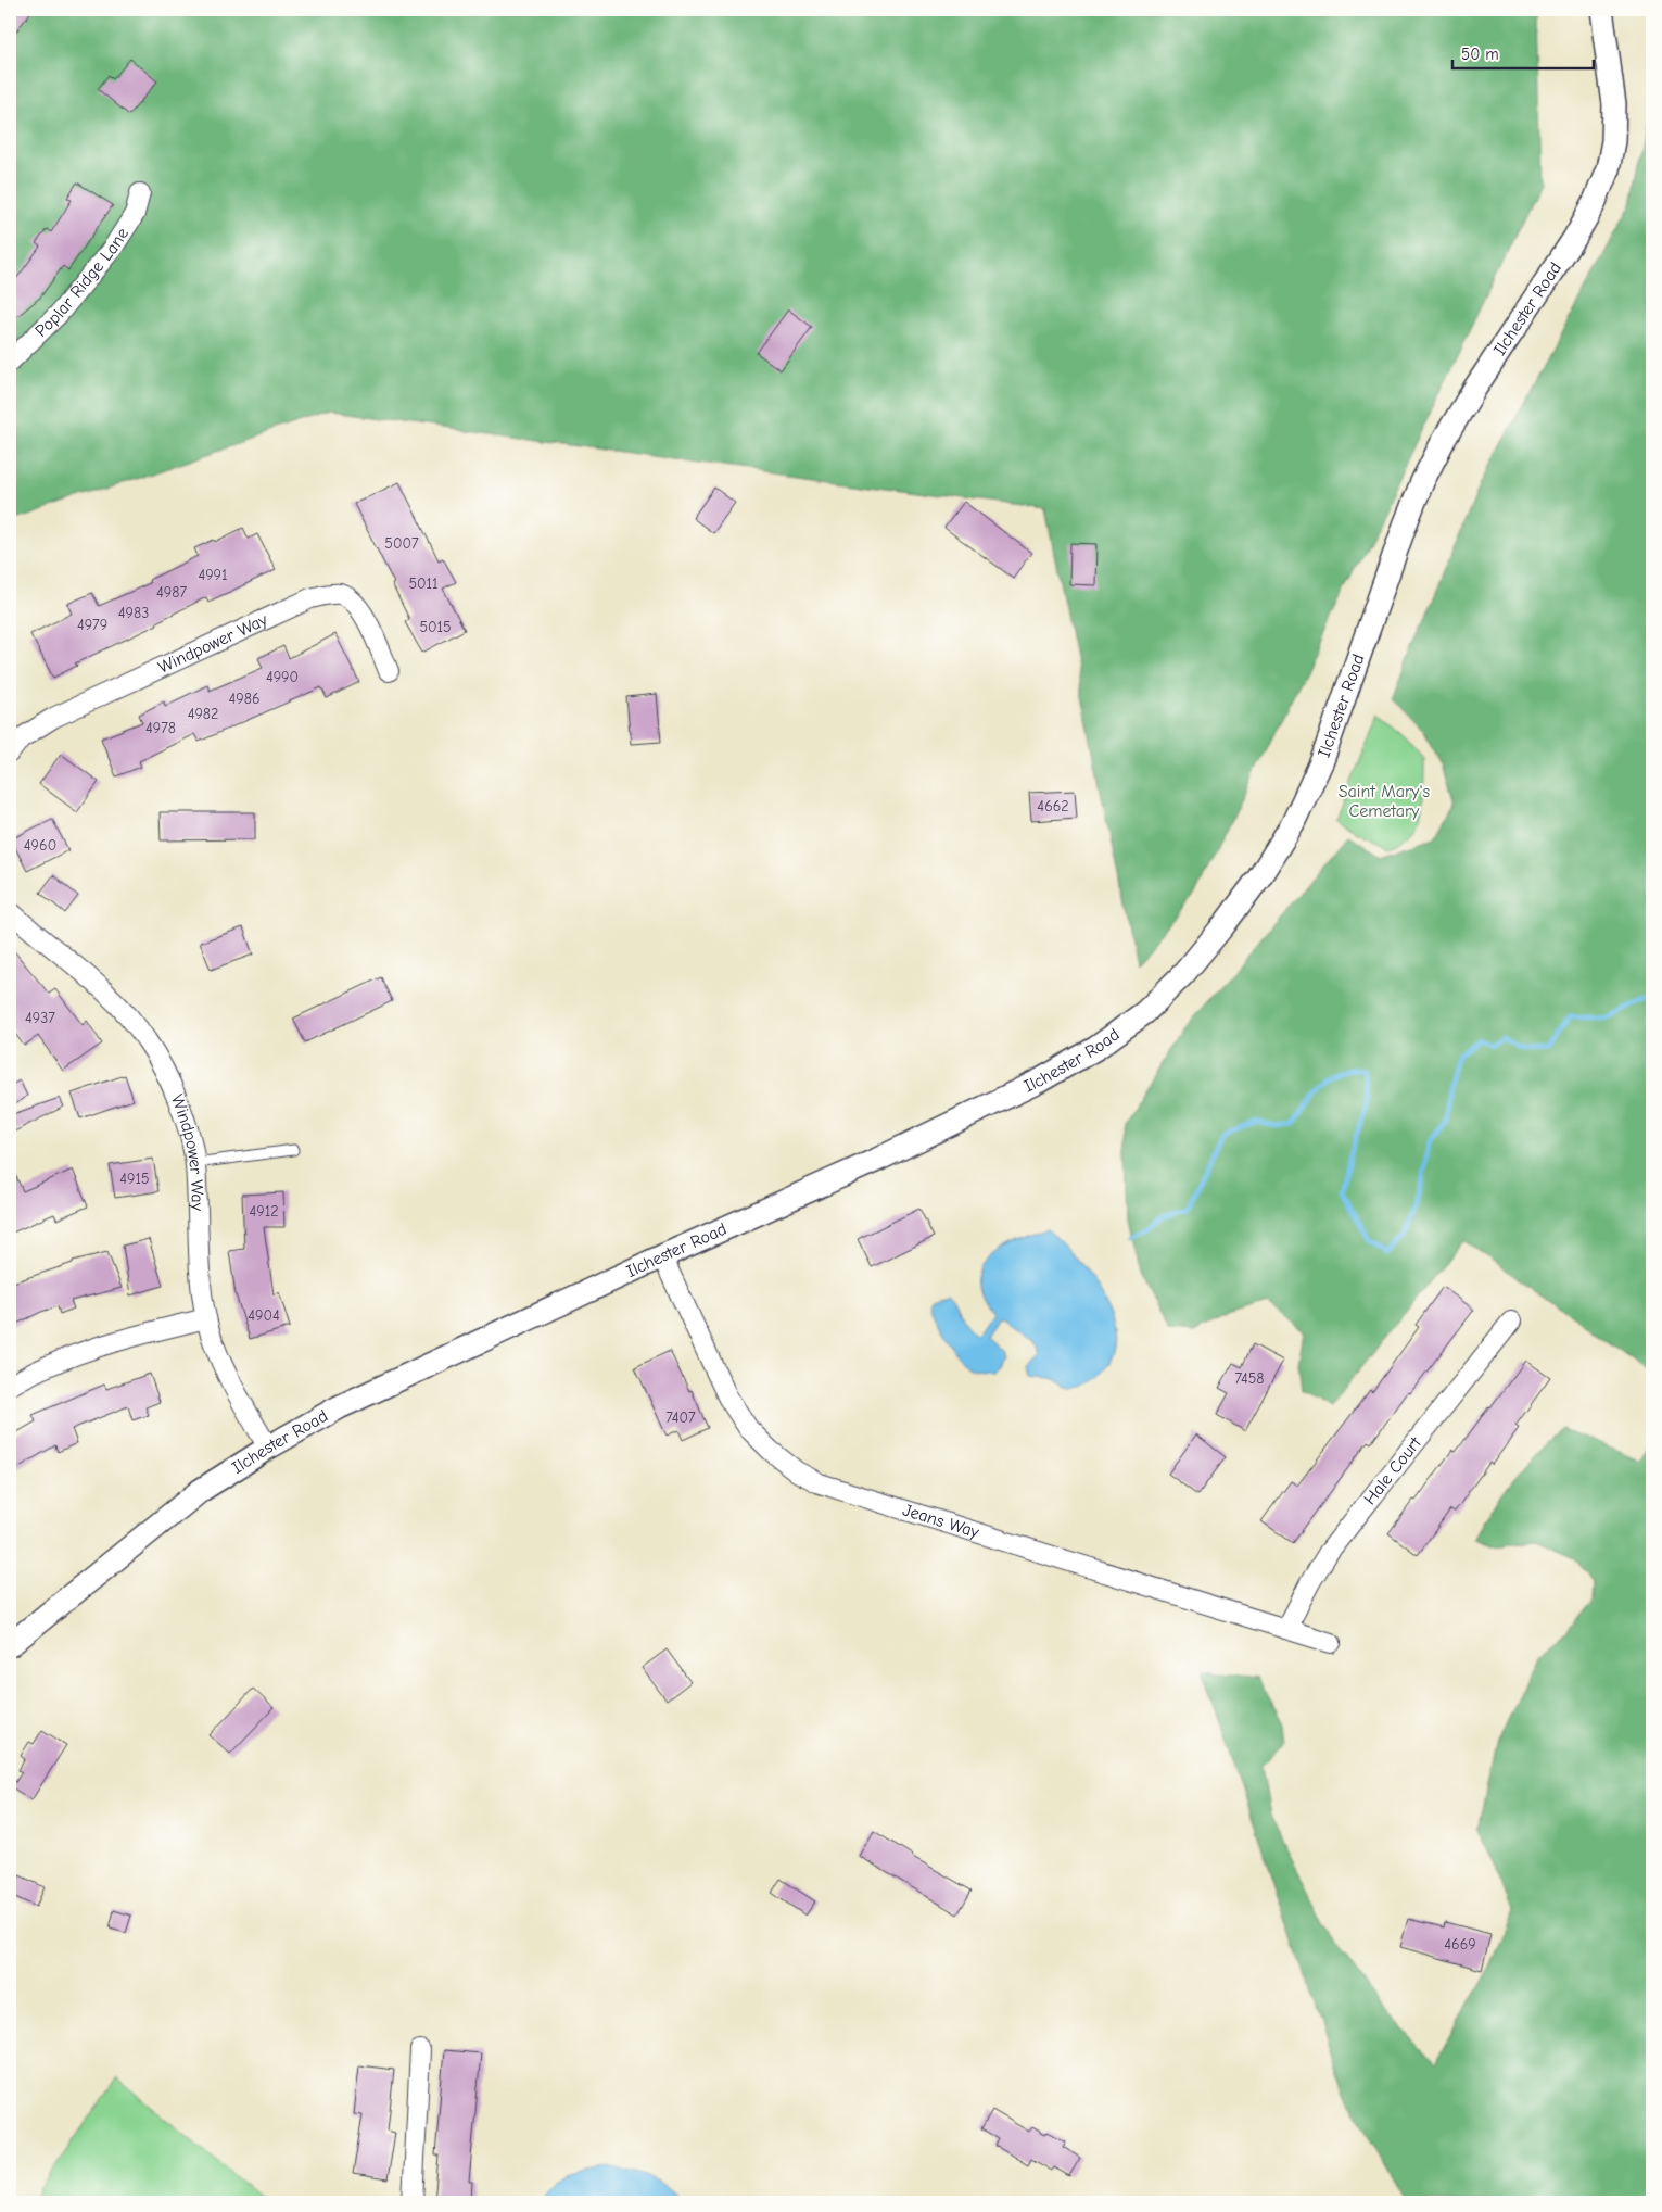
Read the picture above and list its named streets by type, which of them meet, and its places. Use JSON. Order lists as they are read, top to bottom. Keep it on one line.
{"streets":{"street":["Poplar Ridge Lane","Ilchester Road","Windpower Way","Hale Court","Jeans Way"]},"crossings":[["Ilchester Road","Windpower Way"],["Ilchester Road","Jeans Way"],["Hale Court","Jeans Way"]],"parks":["Saint Mary's Cemetary"],"house_numbers":["5007","4991","5011","4987","4983","4979","5015","4990","4986","4982","4978","4662","4960","4937","4915","4912","4904","7458","7407","4669"],"scale_bar":"50 m"}
